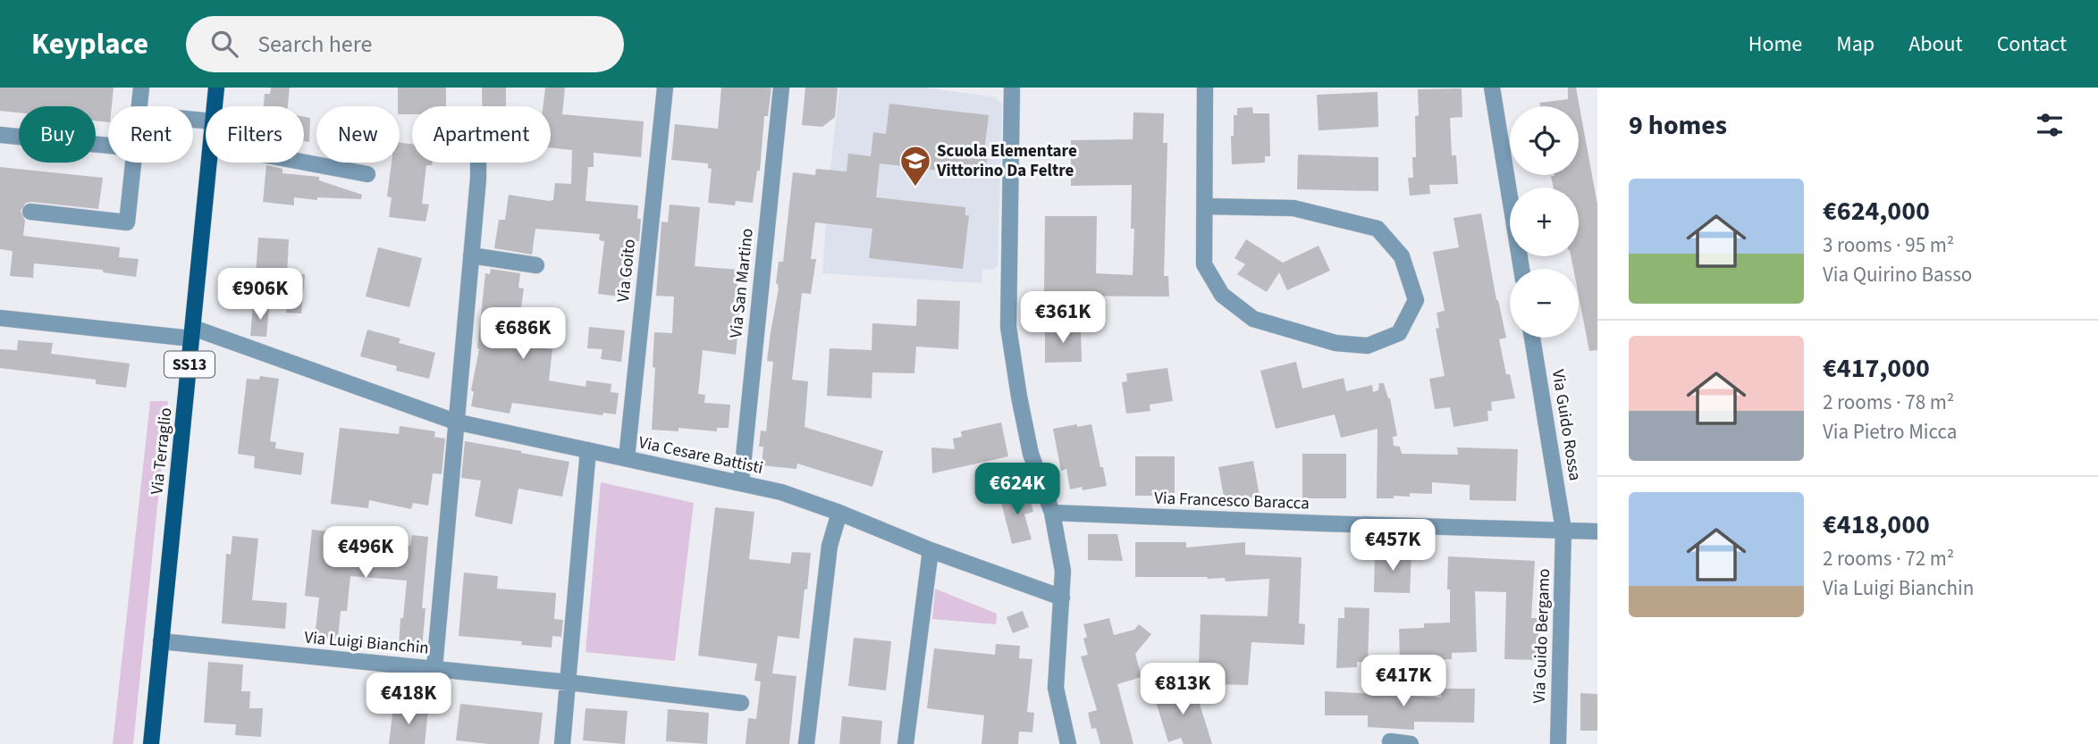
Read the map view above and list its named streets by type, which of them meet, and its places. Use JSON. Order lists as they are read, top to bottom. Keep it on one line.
{"streets":{"main road":["SS13","Via Terraglio"],"street":["Via Goito","Via San Martino","Via Guido Rossa","Via Cesare Battisti","Via Francesco Baracca","Via Guido Bergamo","Via Luigi Bianchin"]},"crossings":[["Via Goito","Via Cesare Battisti"],["Via San Martino","Via Cesare Battisti"],["Via Guido Rossa","Via Francesco Baracca"],["Via Guido Rossa","Via Guido Bergamo"],["Via Terraglio","Via Cesare Battisti"],["Via Terraglio","Via Luigi Bianchin"],["Via Francesco Baracca","Via Guido Bergamo"]],"places":{"school or university":["Scuola Elementare Vittorino Da Feltre"]},"page":{"header":"Keyplace","search":"Search here","nav":["Home","Map","About","Contact"],"heading":"9 homes","map_buttons":["+","−"],"chip":["Buy","Rent","Filters","New","Apartment"],"list":[{"name":"€624,000","note":"3 rooms · 95 m² · Via Quirino Basso"},{"name":"€417,000","note":"2 rooms · 78 m² · Via Pietro Micca"},{"name":"€418,000","note":"2 rooms · 72 m² · Via Luigi Bianchin"}],"price":["€906K","€361K","€686K","€624K","€457K","€496K","€417K","€813K","€418K"]}}
